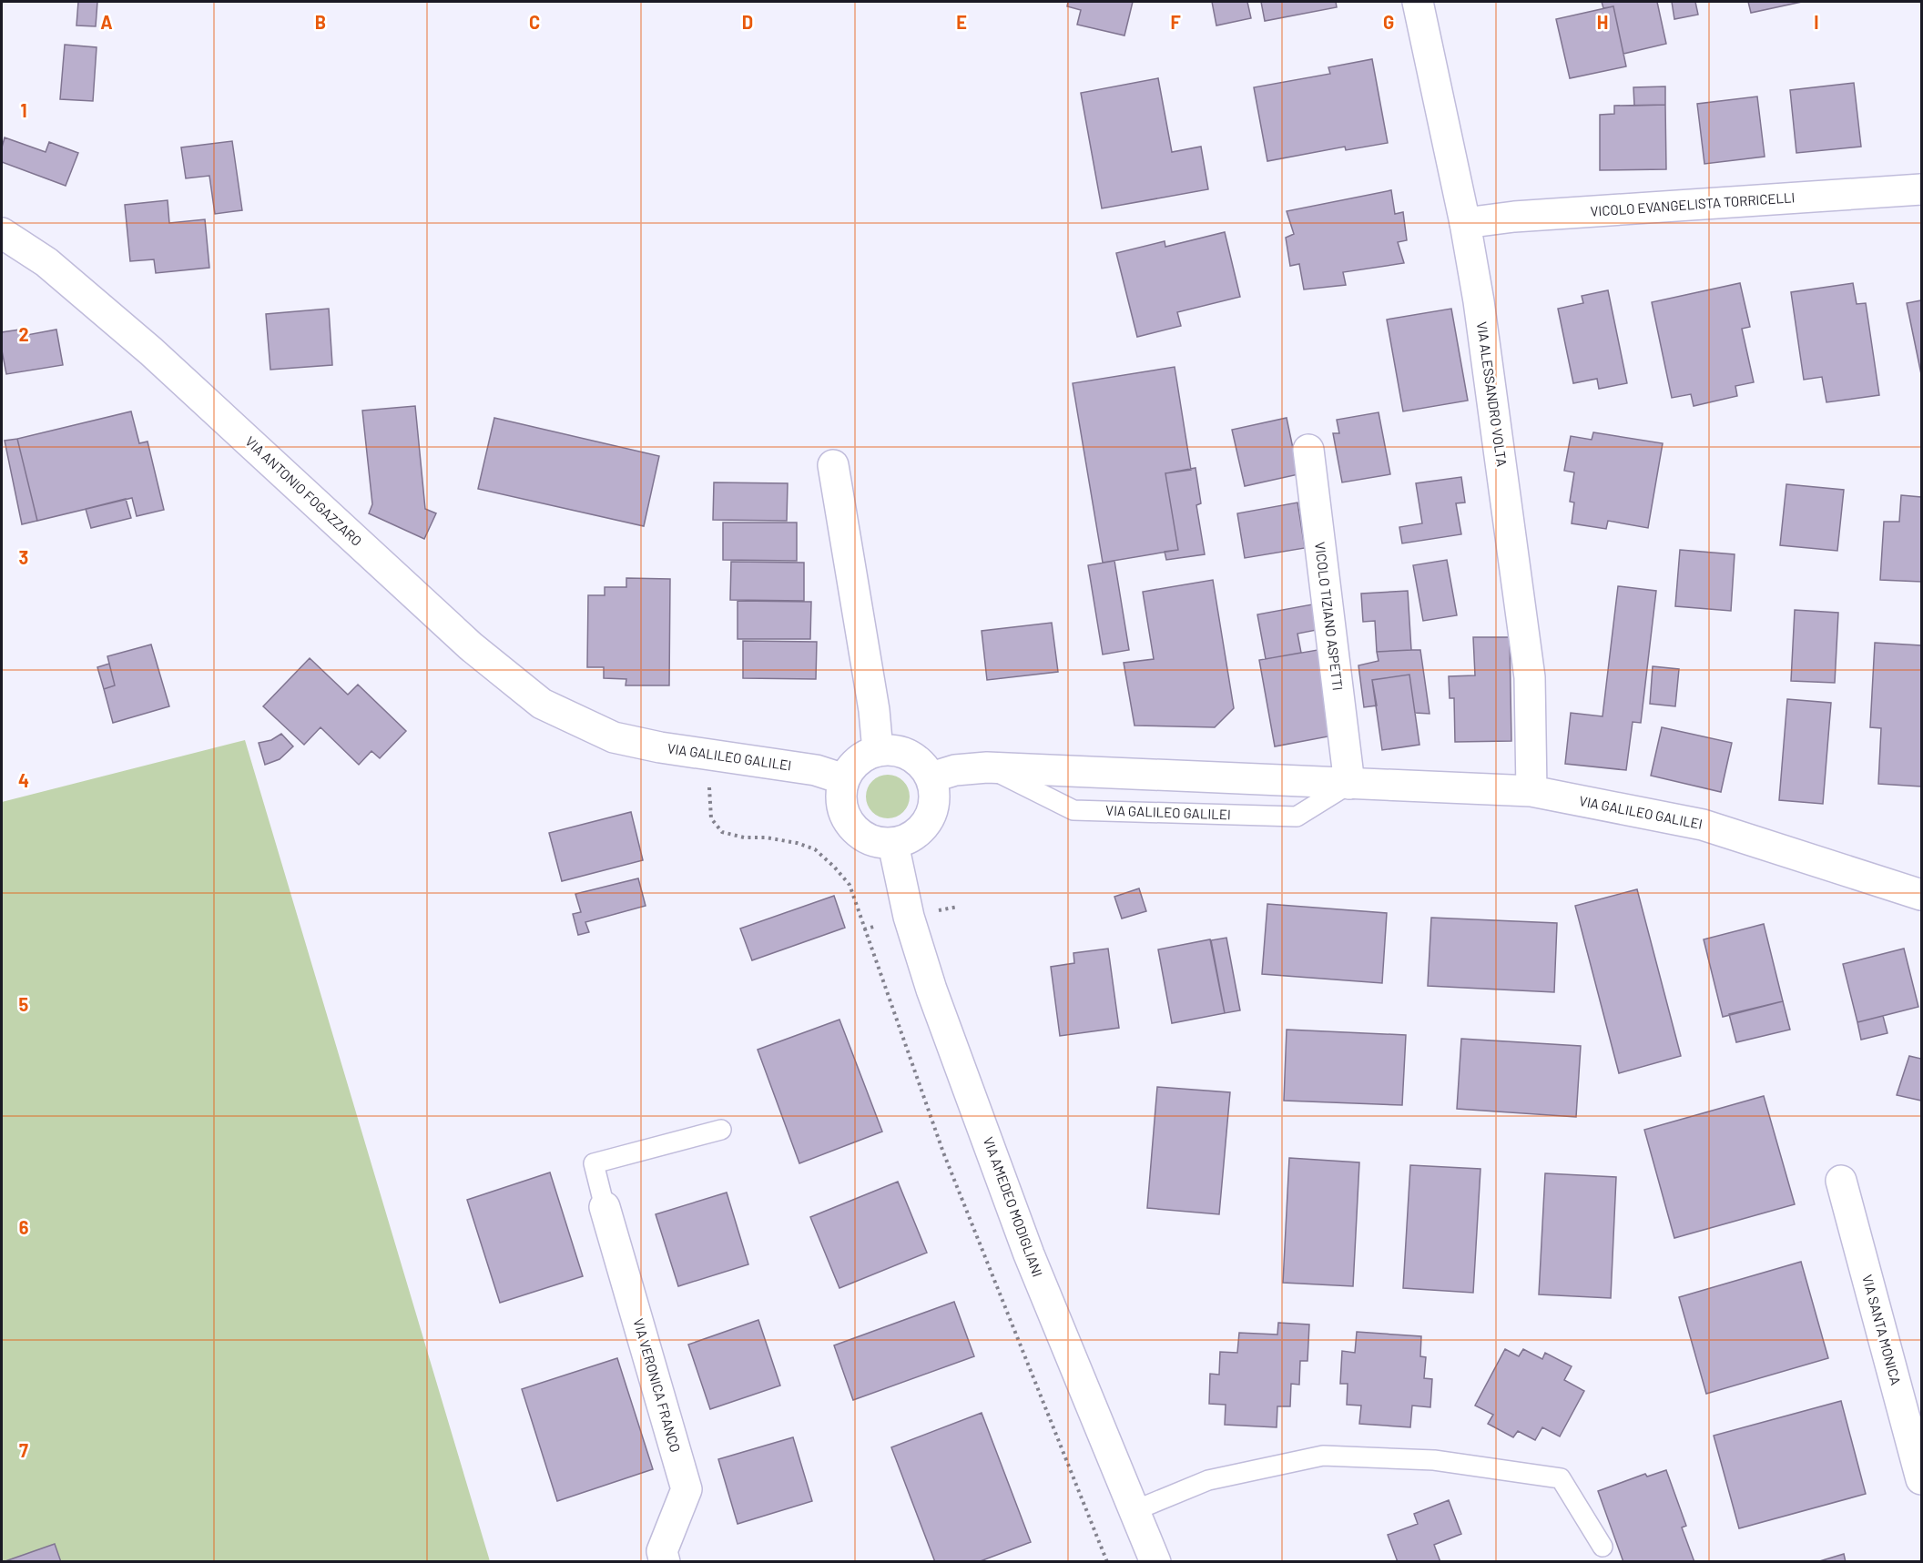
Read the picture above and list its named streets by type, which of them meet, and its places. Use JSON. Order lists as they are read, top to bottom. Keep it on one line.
{"streets":{"street":["VICOLO EVANGELISTA TORRICELLI","VIA ALESSANDRO VOLTA","VIA ANTONIO FOGAZZARO","VICOLO TIZIANO ASPETTI","VIA GALILEO GALILEI","VIA AMEDEO MODIGLIANI","VIA SANTA MONICA","VIA VERONICA FRANCO"]},"crossings":[["VICOLO EVANGELISTA TORRICELLI","VIA ALESSANDRO VOLTA"],["VIA ALESSANDRO VOLTA","VIA GALILEO GALILEI"],["VIA ANTONIO FOGAZZARO","VIA GALILEO GALILEI"],["VICOLO TIZIANO ASPETTI","VIA GALILEO GALILEI"],["VIA GALILEO GALILEI","VIA AMEDEO MODIGLIANI"]],"grid":{"columns":["A","B","C","D","E","F","G","H","I"],"rows":["1","2","3","4","5","6","7"]}}
